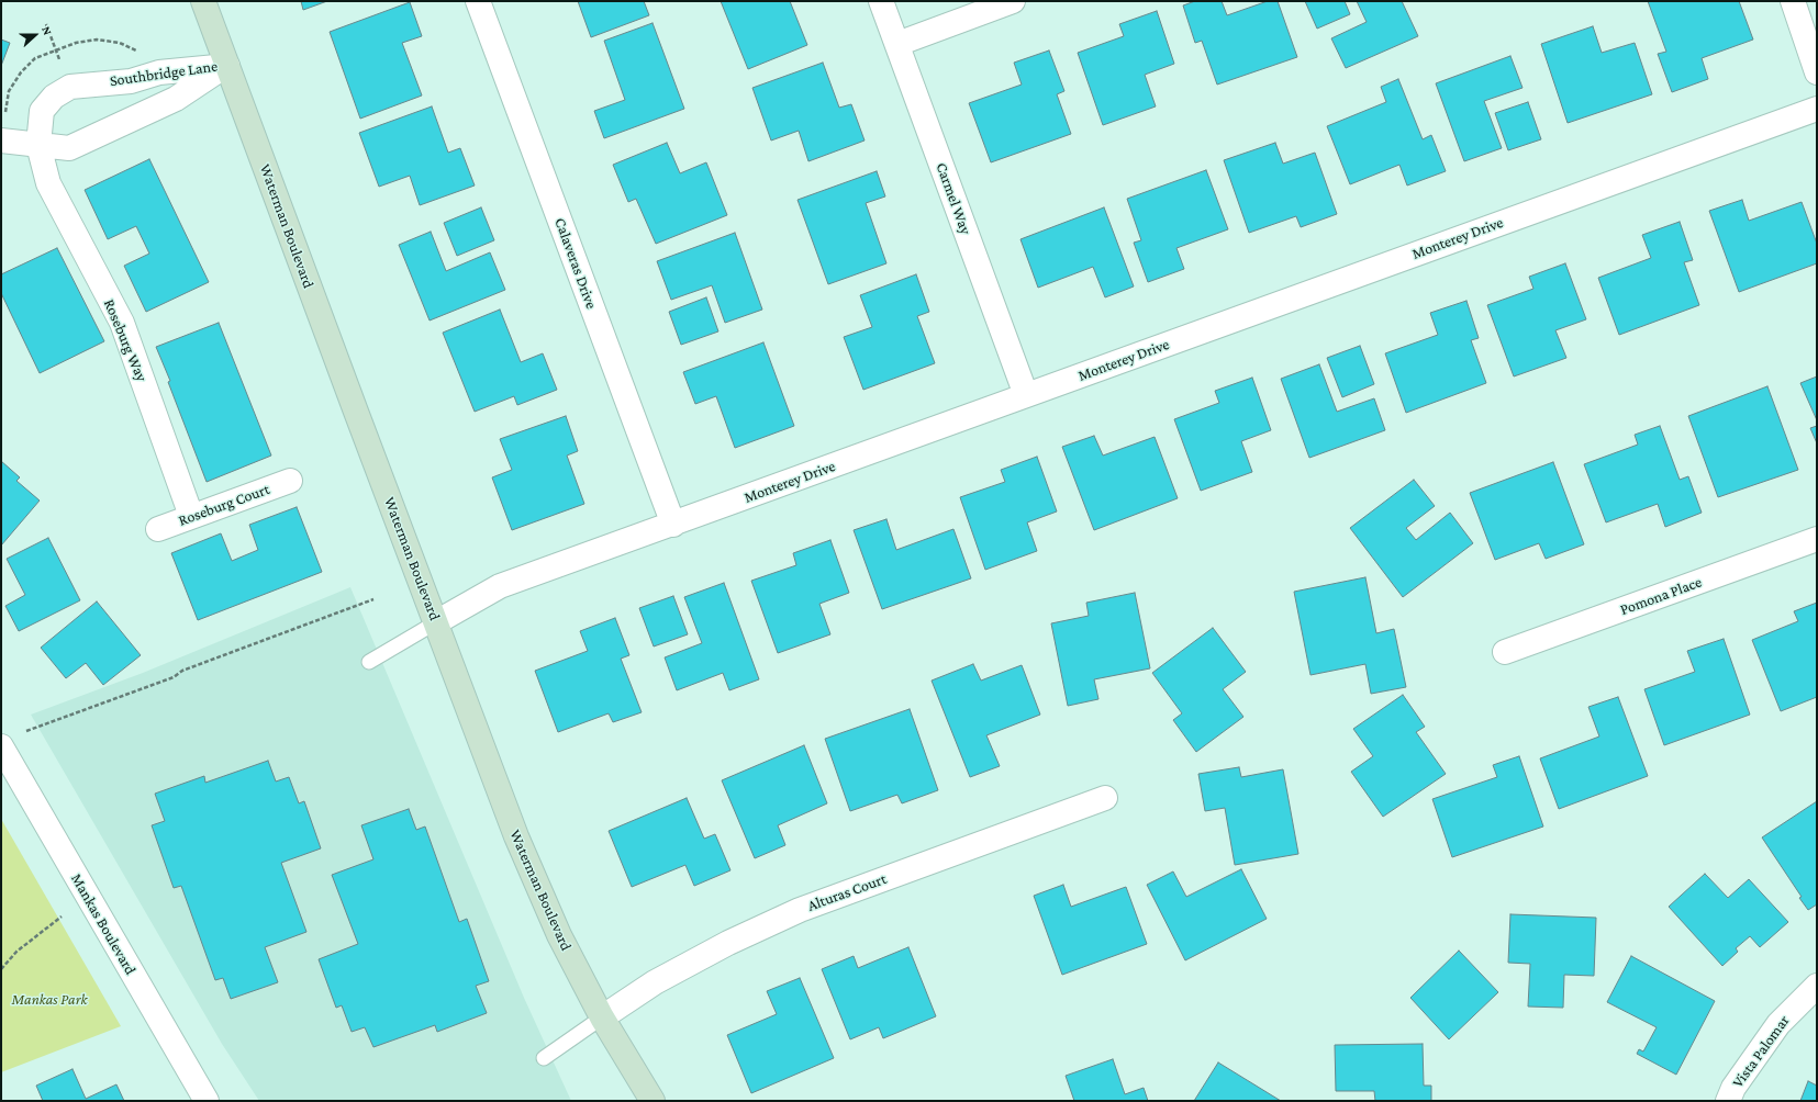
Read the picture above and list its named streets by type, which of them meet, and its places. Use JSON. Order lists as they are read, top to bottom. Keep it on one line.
{"streets":{"main road":["Waterman Boulevard"],"street":["Southbridge Lane","Carmel Way","Monterey Drive","Calaveras Drive","Roseburg Way","Roseburg Court","Pomona Place","Alturas Court","Mankas Boulevard","Vista Palomar"]},"crossings":[["Southbridge Lane","Waterman Boulevard"],["Southbridge Lane","Roseburg Way"],["Carmel Way","Monterey Drive"],["Waterman Boulevard","Monterey Drive"],["Waterman Boulevard","Alturas Court"],["Monterey Drive","Calaveras Drive"],["Roseburg Way","Roseburg Court"]],"parks":["Mankas Park"],"north":"right"}
